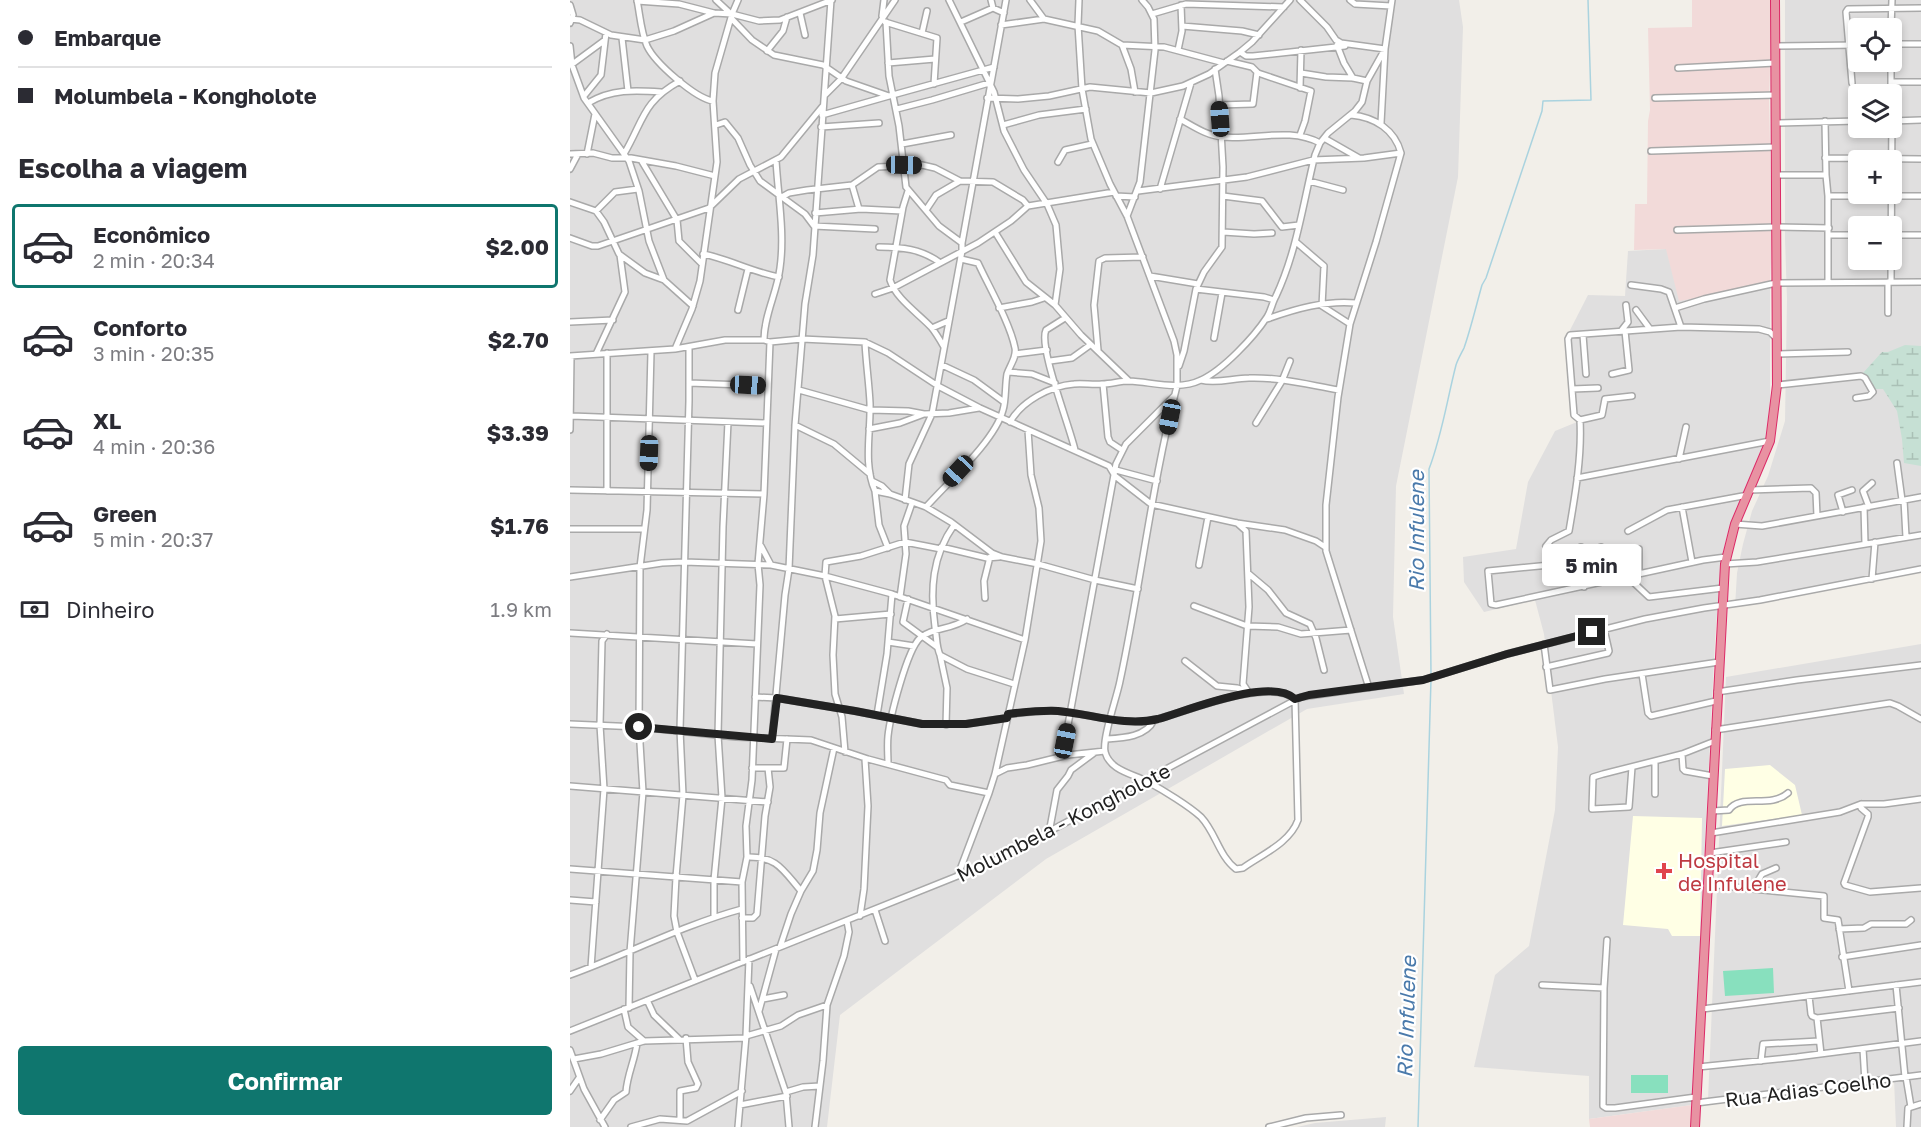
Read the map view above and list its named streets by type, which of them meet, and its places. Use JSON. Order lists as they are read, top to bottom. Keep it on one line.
{"streets":{"street":["Molumbela - Kongholote","Rua Adias Coelho"]},"water":["Rio Infulene"],"places":{"health":["Hospital de Infulene"]},"page":{"banner":["Embarque","Molumbela - Kongholote"],"map_buttons":["+","−"],"heading":"Escolha a viagem","list":[{"name":"Econômico","note":"2 min · 20:34","value":"$2.00"},{"name":"Conforto","note":"3 min · 20:35","value":"$2.70"},{"name":"XL","note":"4 min · 20:36","value":"$3.39"},{"name":"Green","note":"5 min · 20:37","value":"$1.76"}],"bubble":"5 min","pay":["Dinheiro","1.9 km"],"buttons":"Confirmar"}}
